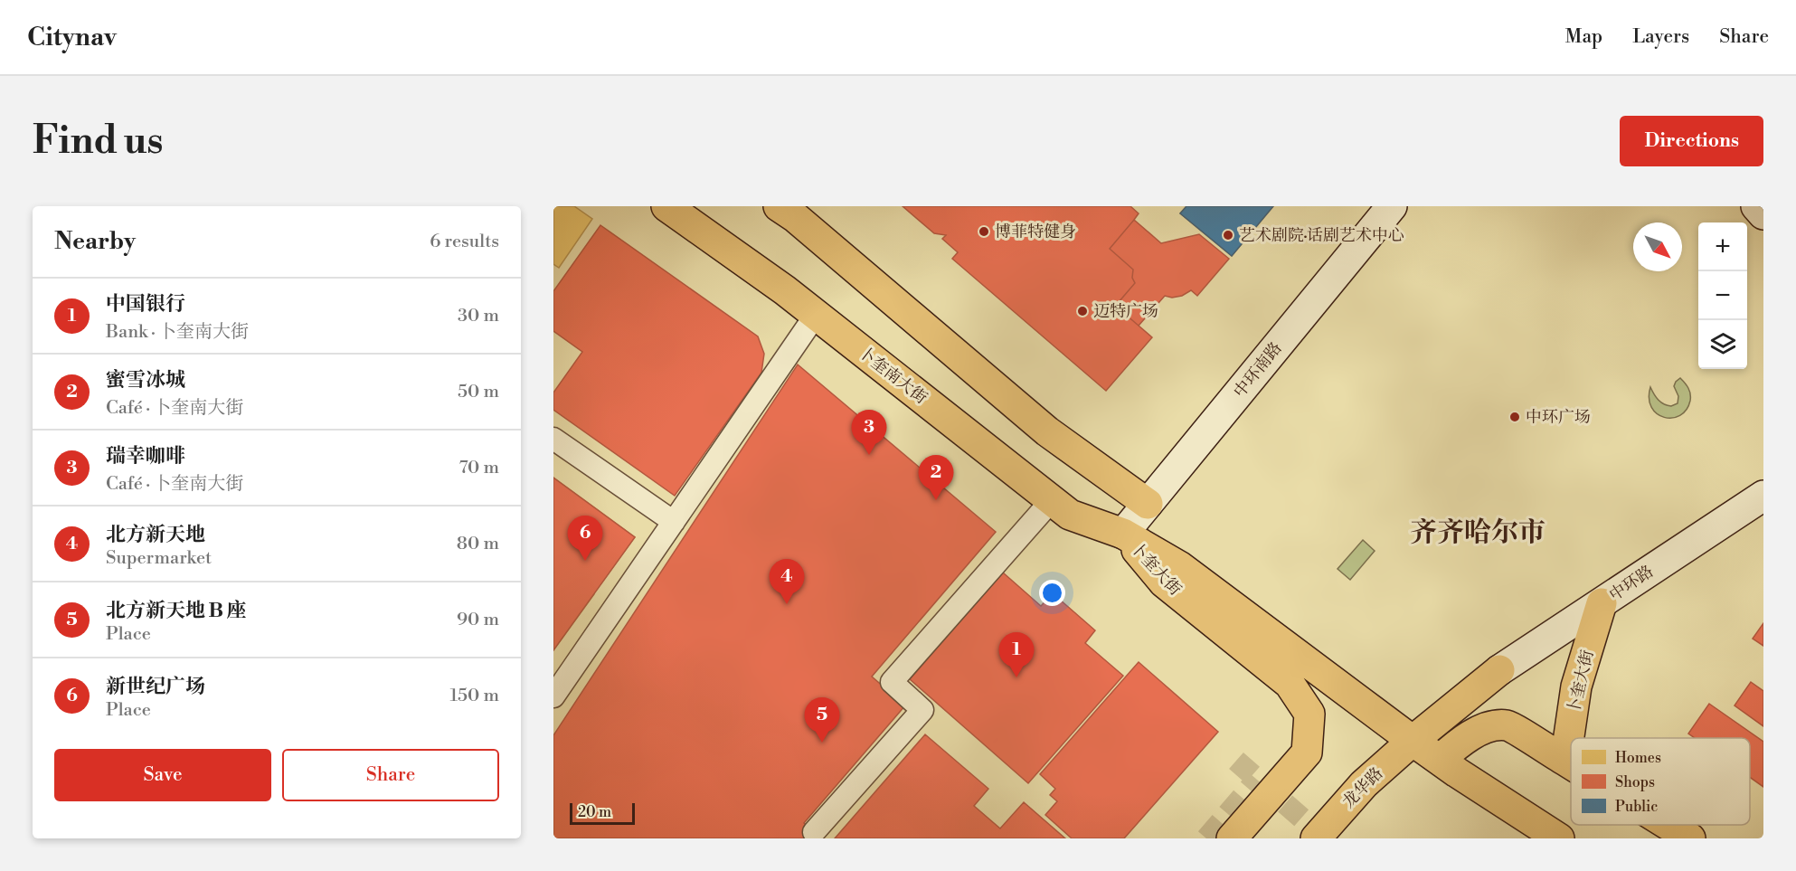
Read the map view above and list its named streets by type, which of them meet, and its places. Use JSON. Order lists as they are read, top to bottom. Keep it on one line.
{"streets":{"main road":["中环南路","卜奎南大街","卜奎大街","中环路","龙华路"]},"crossings":[["中环南路","卜奎南大街"],["中环南路","卜奎大街"],["卜奎南大街","卜奎大街"],["卜奎大街","中环路"],["卜奎大街","龙华路"],["中环路","龙华路"]],"districts":["齐齐哈尔市"],"places":["博菲特健身","艺术剧院·话剧艺术中心","迈特广场","中环广场"],"legend":["Homes","Shops","Public"],"scale_bar":"20 m","north":"bottom right","page":{"header":"Citynav","nav":["Map","Layers","Share"],"buttons":["Directions",["Save","Share"]],"title":"Find us","heading":["Nearby","6 results"],"map_buttons":["+","−"],"list":[{"mark":"1","name":"中国银行","note":"Bank · 卜奎南大街","value":"30 m"},{"mark":"2","name":"蜜雪冰城","note":"Café · 卜奎南大街","value":"50 m"},{"mark":"3","name":"瑞幸咖啡","note":"Café · 卜奎南大街","value":"70 m"},{"mark":"4","name":"北方新天地","note":"Supermarket","value":"80 m"},{"mark":"5","name":"北方新天地 B 座","note":"Place","value":"90 m"},{"mark":"6","name":"新世纪广场","note":"Place","value":"150 m"}],"pins":["3","2","6","4","1","5"],"scale":"20 m"}}
